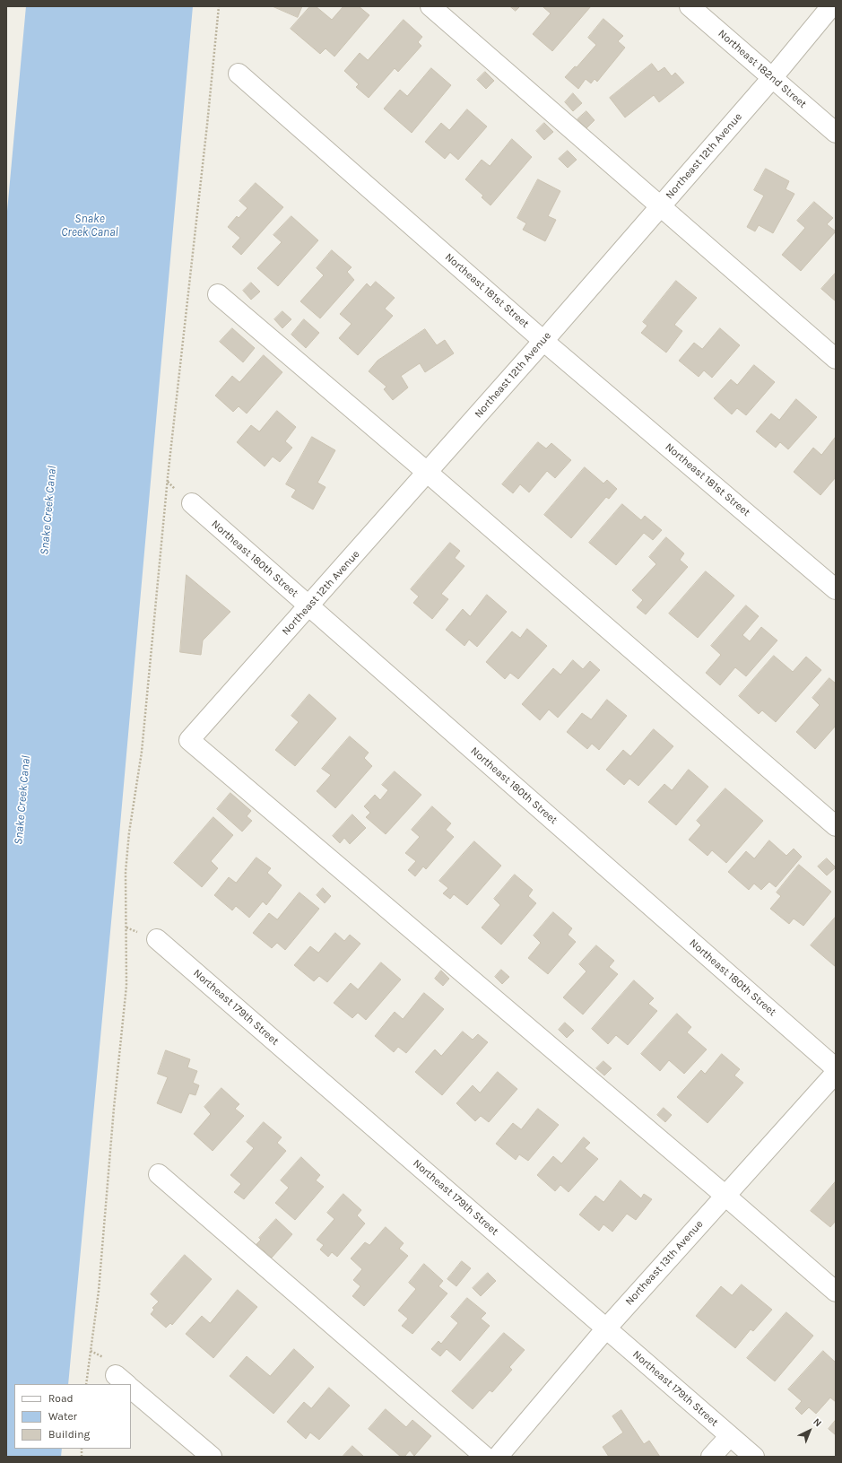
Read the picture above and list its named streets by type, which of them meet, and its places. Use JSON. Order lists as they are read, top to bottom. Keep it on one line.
{"streets":{"street":["Northeast 182nd Street","Northeast 12th Avenue","Northeast 181st Street","Northeast 180th Street","Northeast 179th Street","Northeast 13th Avenue"]},"crossings":[["Northeast 182nd Street","Northeast 12th Avenue"],["Northeast 12th Avenue","Northeast 181st Street"],["Northeast 12th Avenue","Northeast 180th Street"],["Northeast 12th Avenue","Northeast 13th Avenue"],["Northeast 179th Street","Northeast 13th Avenue"]],"water":["Snake Creek Canal"],"legend":["Road","Water","Building"],"north":"top right"}
